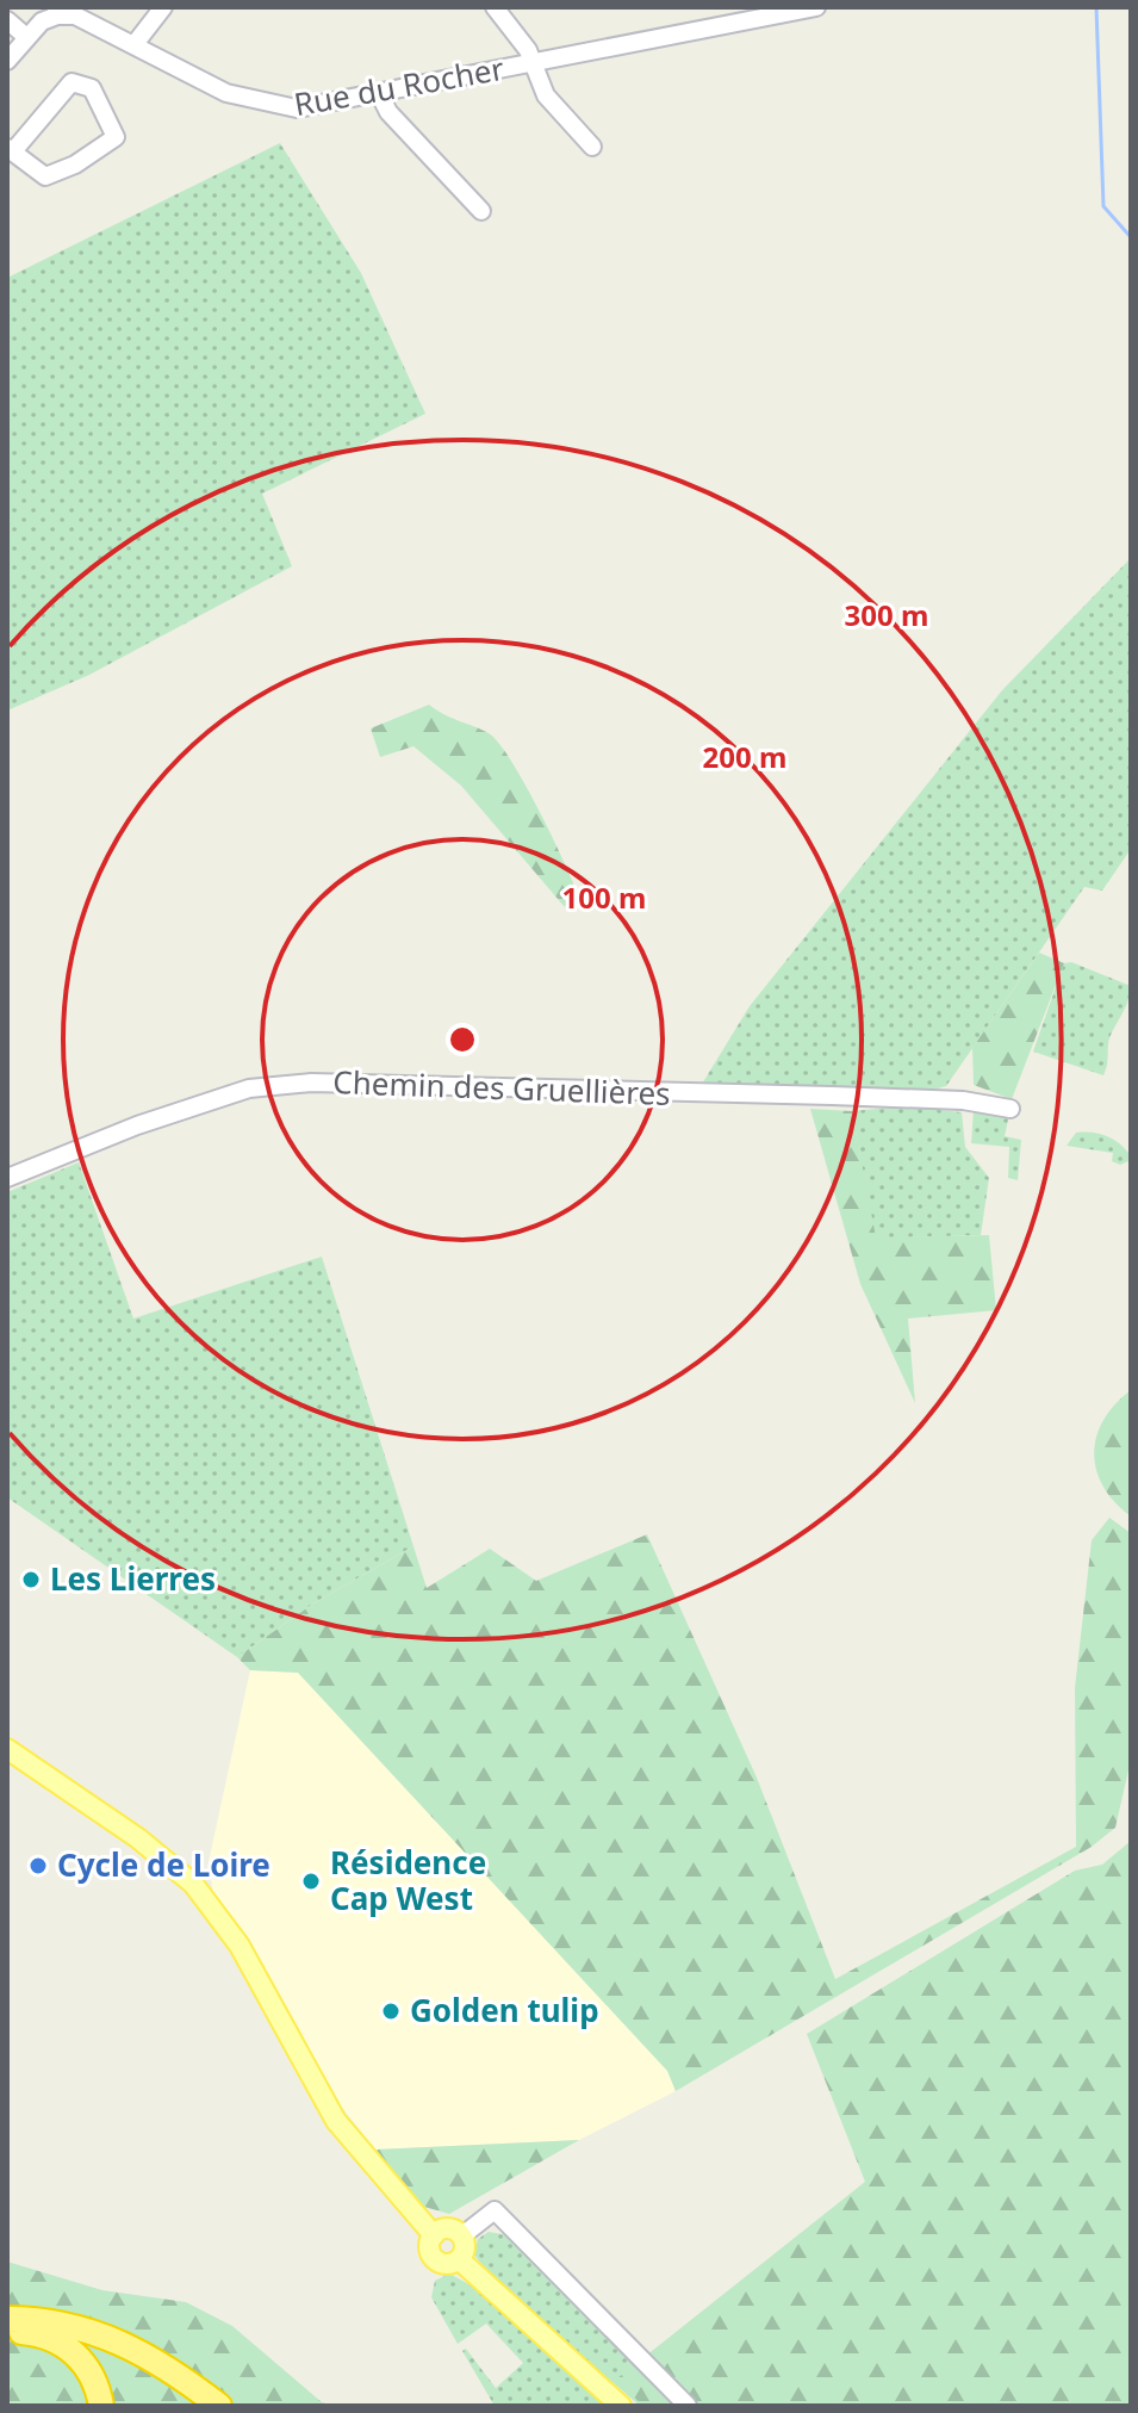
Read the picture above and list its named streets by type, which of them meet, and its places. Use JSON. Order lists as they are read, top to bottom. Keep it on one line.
{"streets":{"street":["Rue du Rocher","Chemin des Gruellières"]},"places":["Les Lierres","Cycle de Loire","Résidence Cap West","Golden tulip"],"rings":["300 m","200 m","100 m"]}
